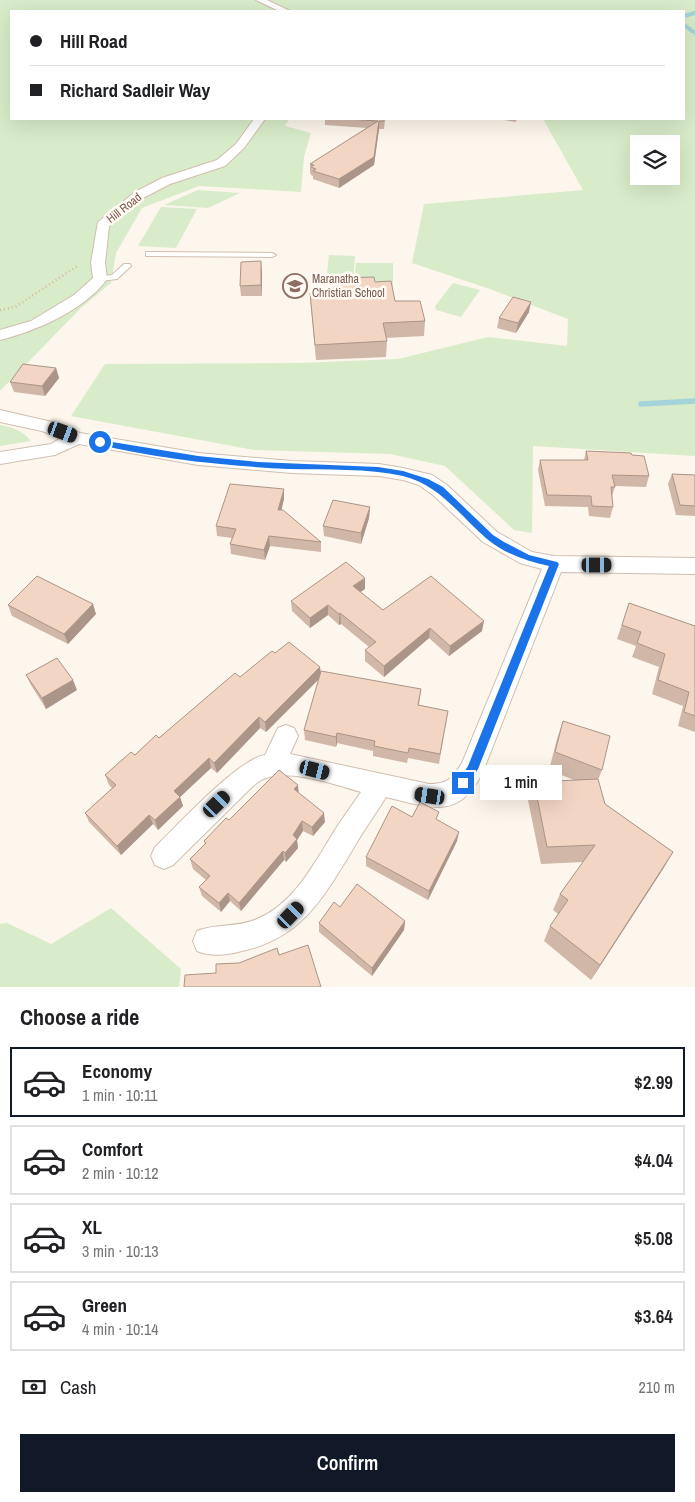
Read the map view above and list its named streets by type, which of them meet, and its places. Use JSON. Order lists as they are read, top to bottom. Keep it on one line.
{"streets":{"street":["Hill Road"]},"places":{"school or university":["Maranatha Christian School"]},"page":{"banner":["Hill Road","Richard Sadleir Way"],"bubble":"1 min","heading":"Choose a ride","list":[{"name":"Economy","note":"1 min · 10:11","value":"$2.99"},{"name":"Comfort","note":"2 min · 10:12","value":"$4.04"},{"name":"XL","note":"3 min · 10:13","value":"$5.08"},{"name":"Green","note":"4 min · 10:14","value":"$3.64"}],"pay":["Cash","210 m"],"buttons":"Confirm"}}
